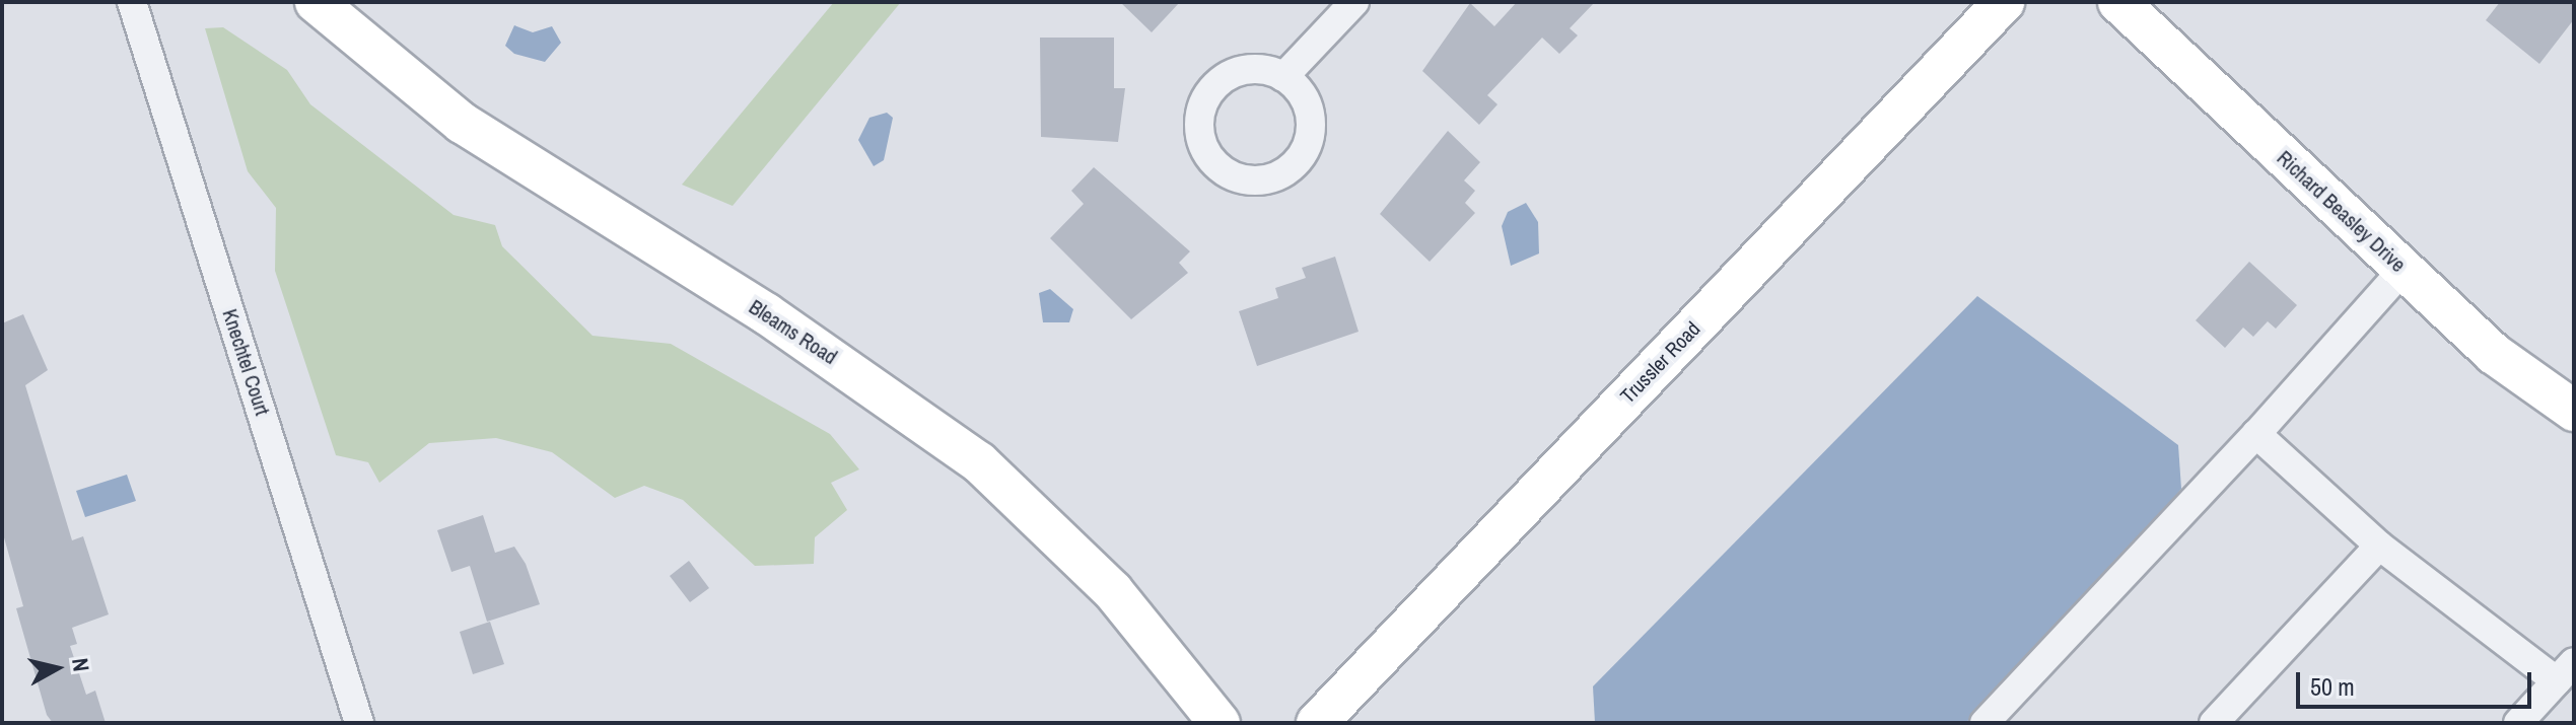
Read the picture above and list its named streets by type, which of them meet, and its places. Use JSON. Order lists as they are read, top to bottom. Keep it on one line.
{"streets":{"main road":["Richard Beasley Drive","Bleams Road","Trussler Road"],"street":["Knechtel Court"]},"scale_bar":"50 m","north":"right"}
